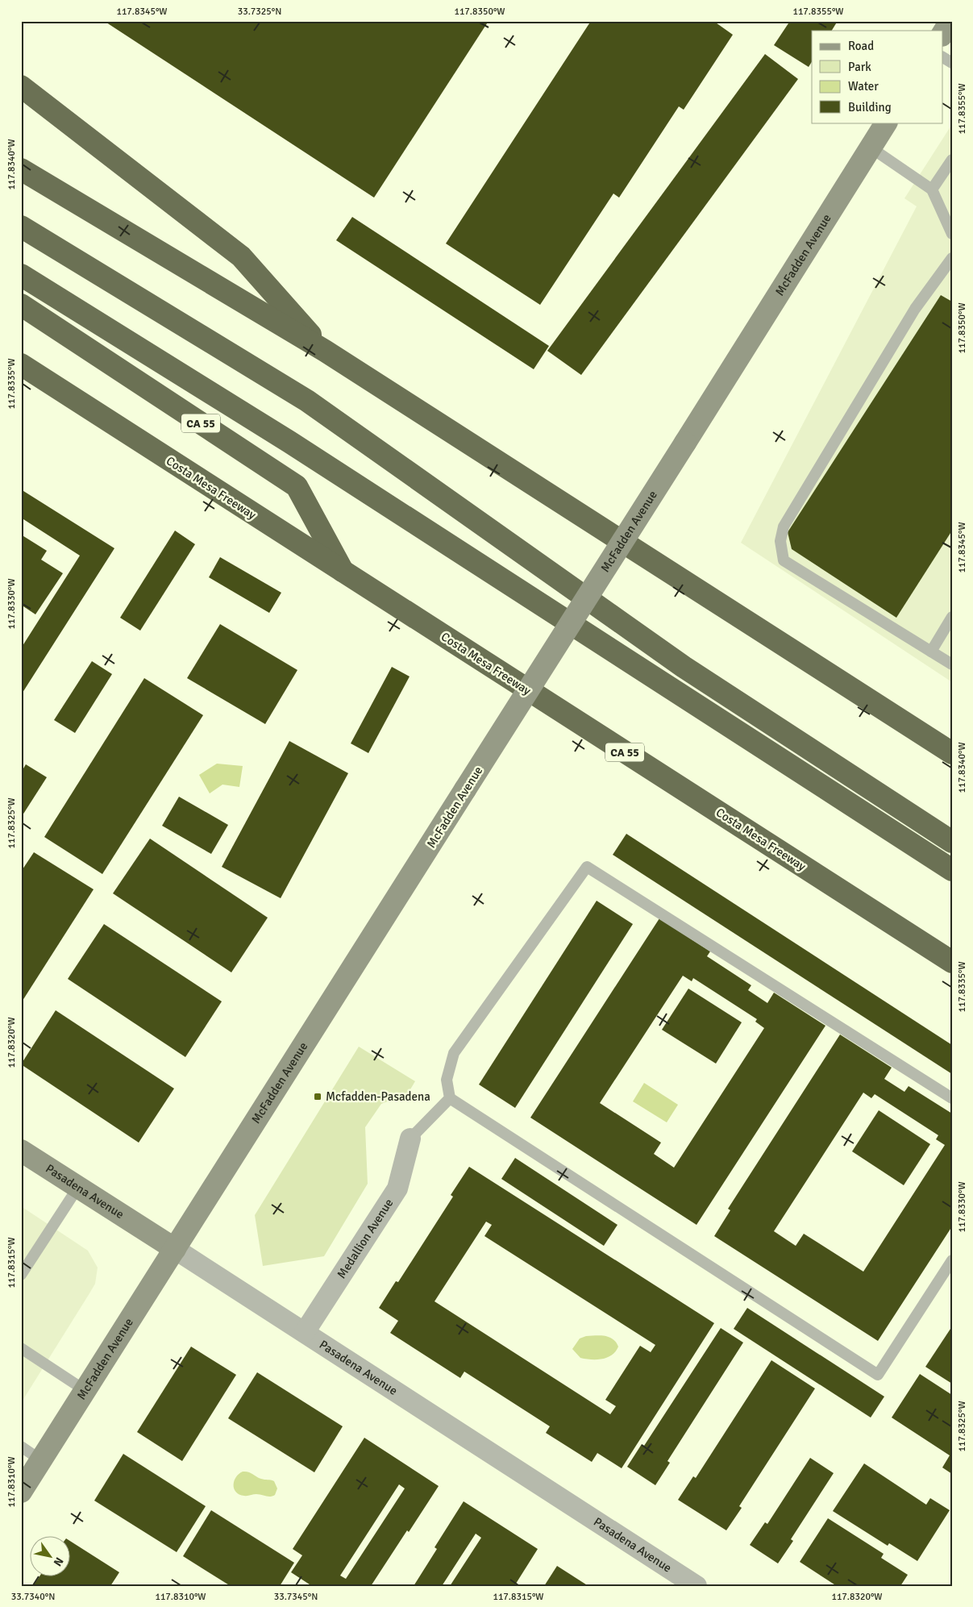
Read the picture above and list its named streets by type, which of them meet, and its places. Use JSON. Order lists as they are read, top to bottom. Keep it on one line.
{"streets":{"highway":["CA 55","Costa Mesa Freeway"],"main road":["McFadden Avenue","Pasadena Avenue"],"street":["Medallion Avenue"]},"crossings":[["McFadden Avenue","Pasadena Avenue"],["CA 55","Costa Mesa Freeway"],["Pasadena Avenue","Medallion Avenue"]],"places":{"transit":["Mcfadden-Pasadena"]},"legend":["Road","Park","Water","Building"],"north":"bottom right","coordinates":["117.8345°W","33.7325°N","117.8350°W","117.8355°W","117.8340°W","117.8335°W","117.8330°W","117.8325°W","117.8320°W","117.8315°W","117.8310°W","33.7340°N","33.7345°N"]}
